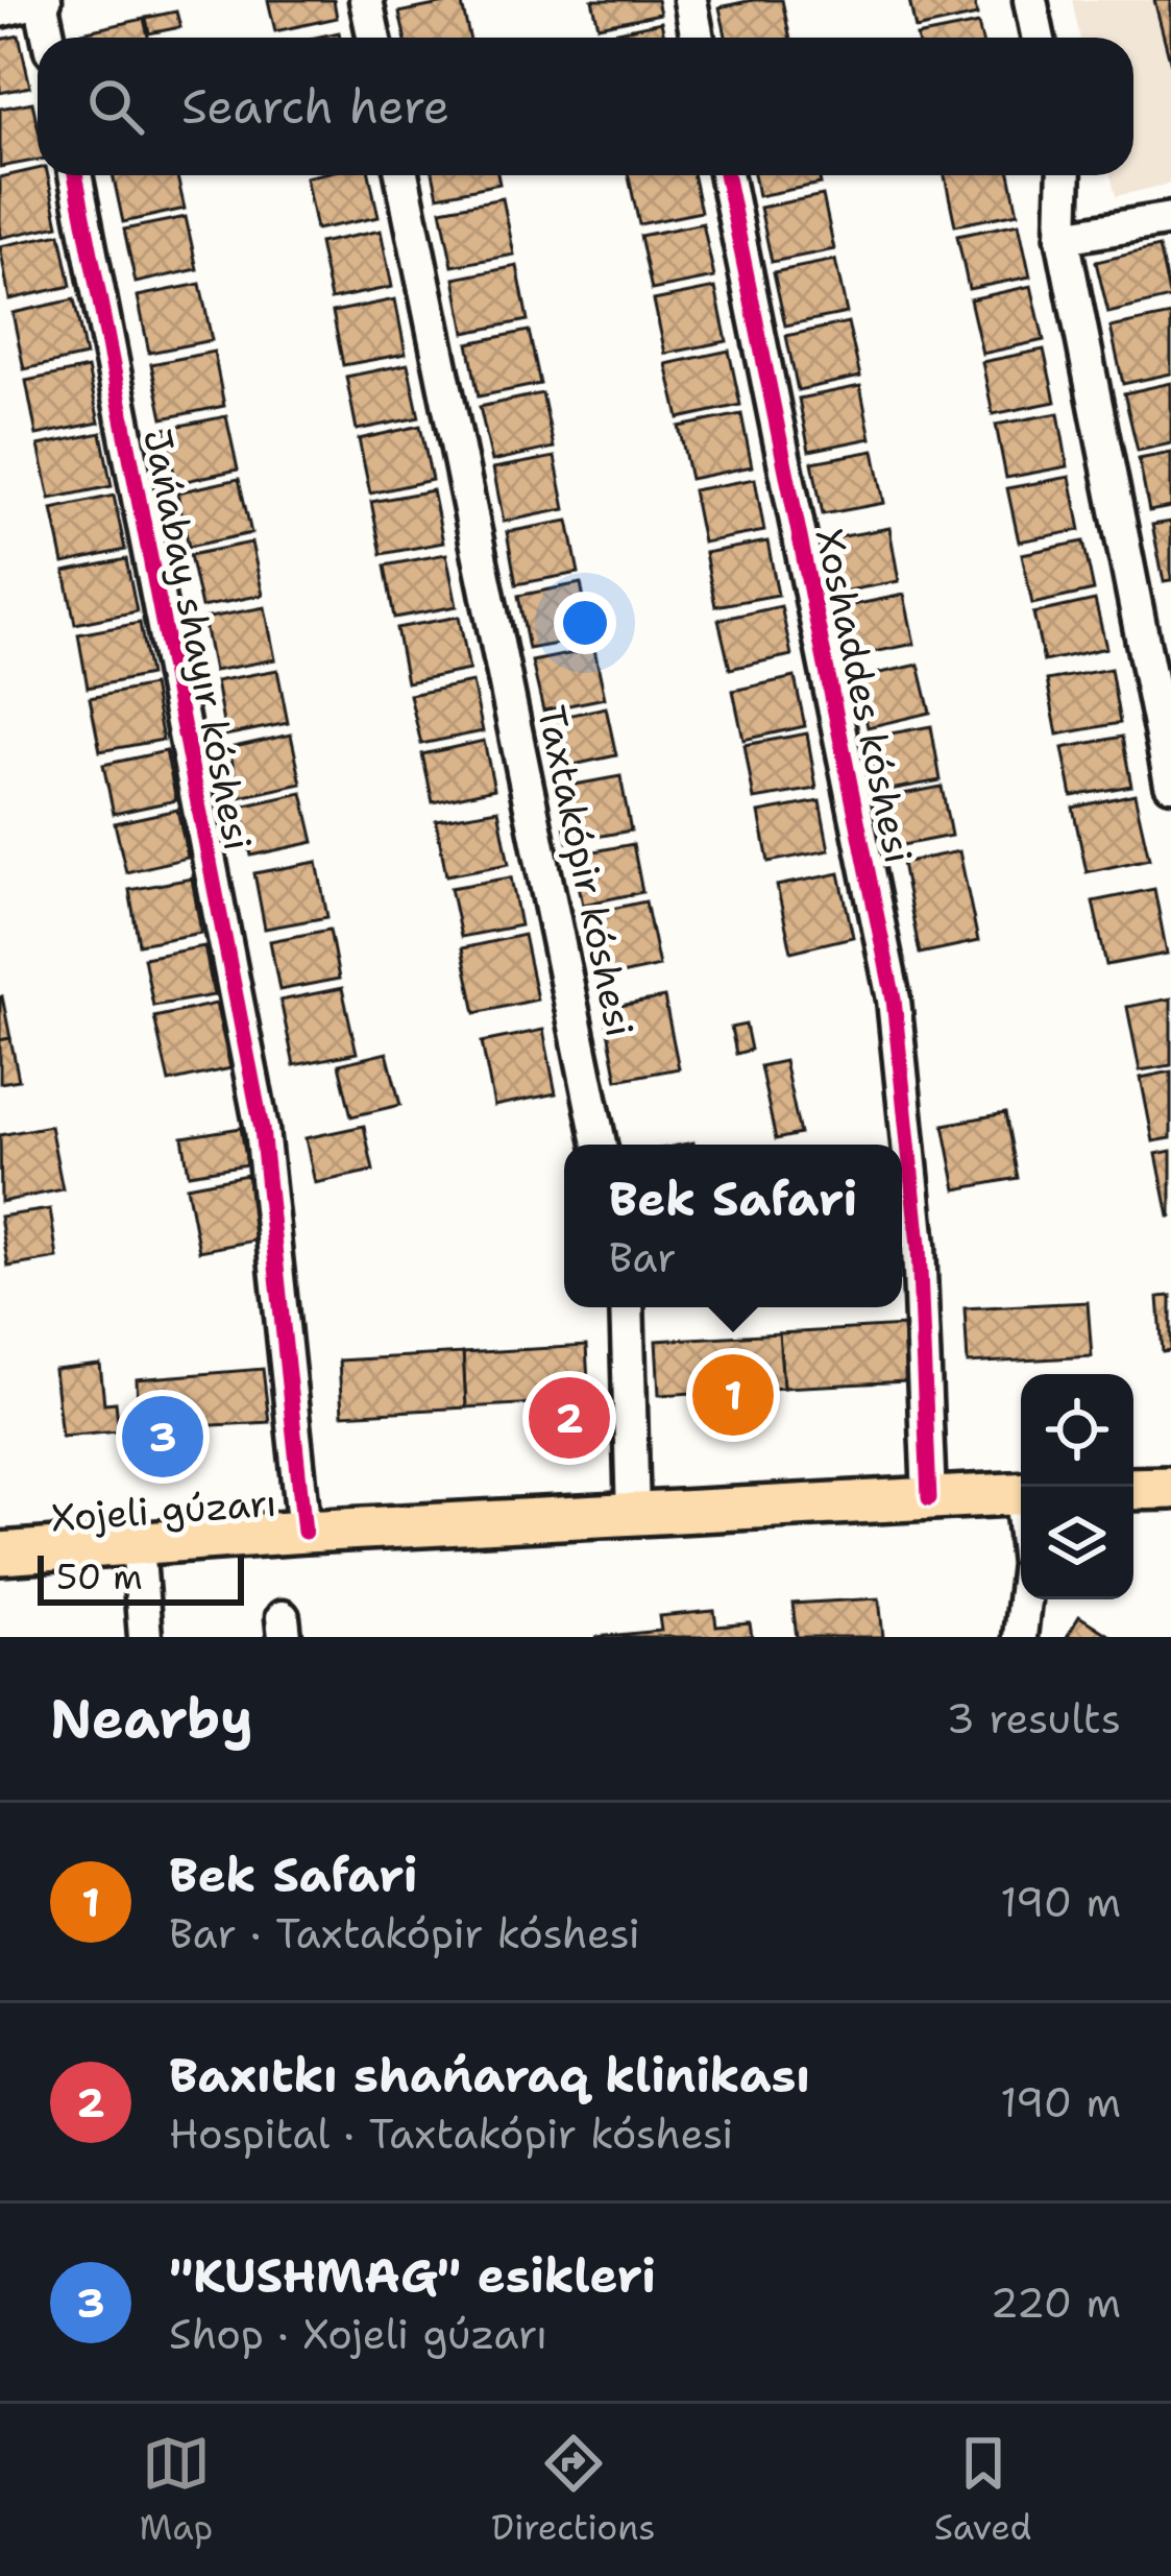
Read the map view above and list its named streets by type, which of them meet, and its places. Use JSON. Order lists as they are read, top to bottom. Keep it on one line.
{"streets":{"main road":["Xojeli gúzarı"],"street":["Jańabay shayır kóshesi","Xoshaddes kóshesi","Taxtakópir kóshesi"]},"crossings":[["Jańabay shayır kóshesi","Xojeli gúzarı"],["Xoshaddes kóshesi","Xojeli gúzarı"]],"scale_bar":"50 m","page":{"search":"Search here","popup":["Bek Safari","Bar"],"pins":["1","2","3"],"scale":"50 m","heading":["Nearby","3 results"],"list":[{"mark":"1","name":"Bek Safari","note":"Bar · Taxtakópir kóshesi","value":"190 m"},{"mark":"2","name":"Baxıtkı shańaraq klinikası","note":"Hospital · Taxtakópir kóshesi","value":"190 m"},{"mark":"3","name":"\"KUSHMAG\" esikleri","note":"Shop · Xojeli gúzarı","value":"220 m"}],"nav":["Map","Directions","Saved"]}}
